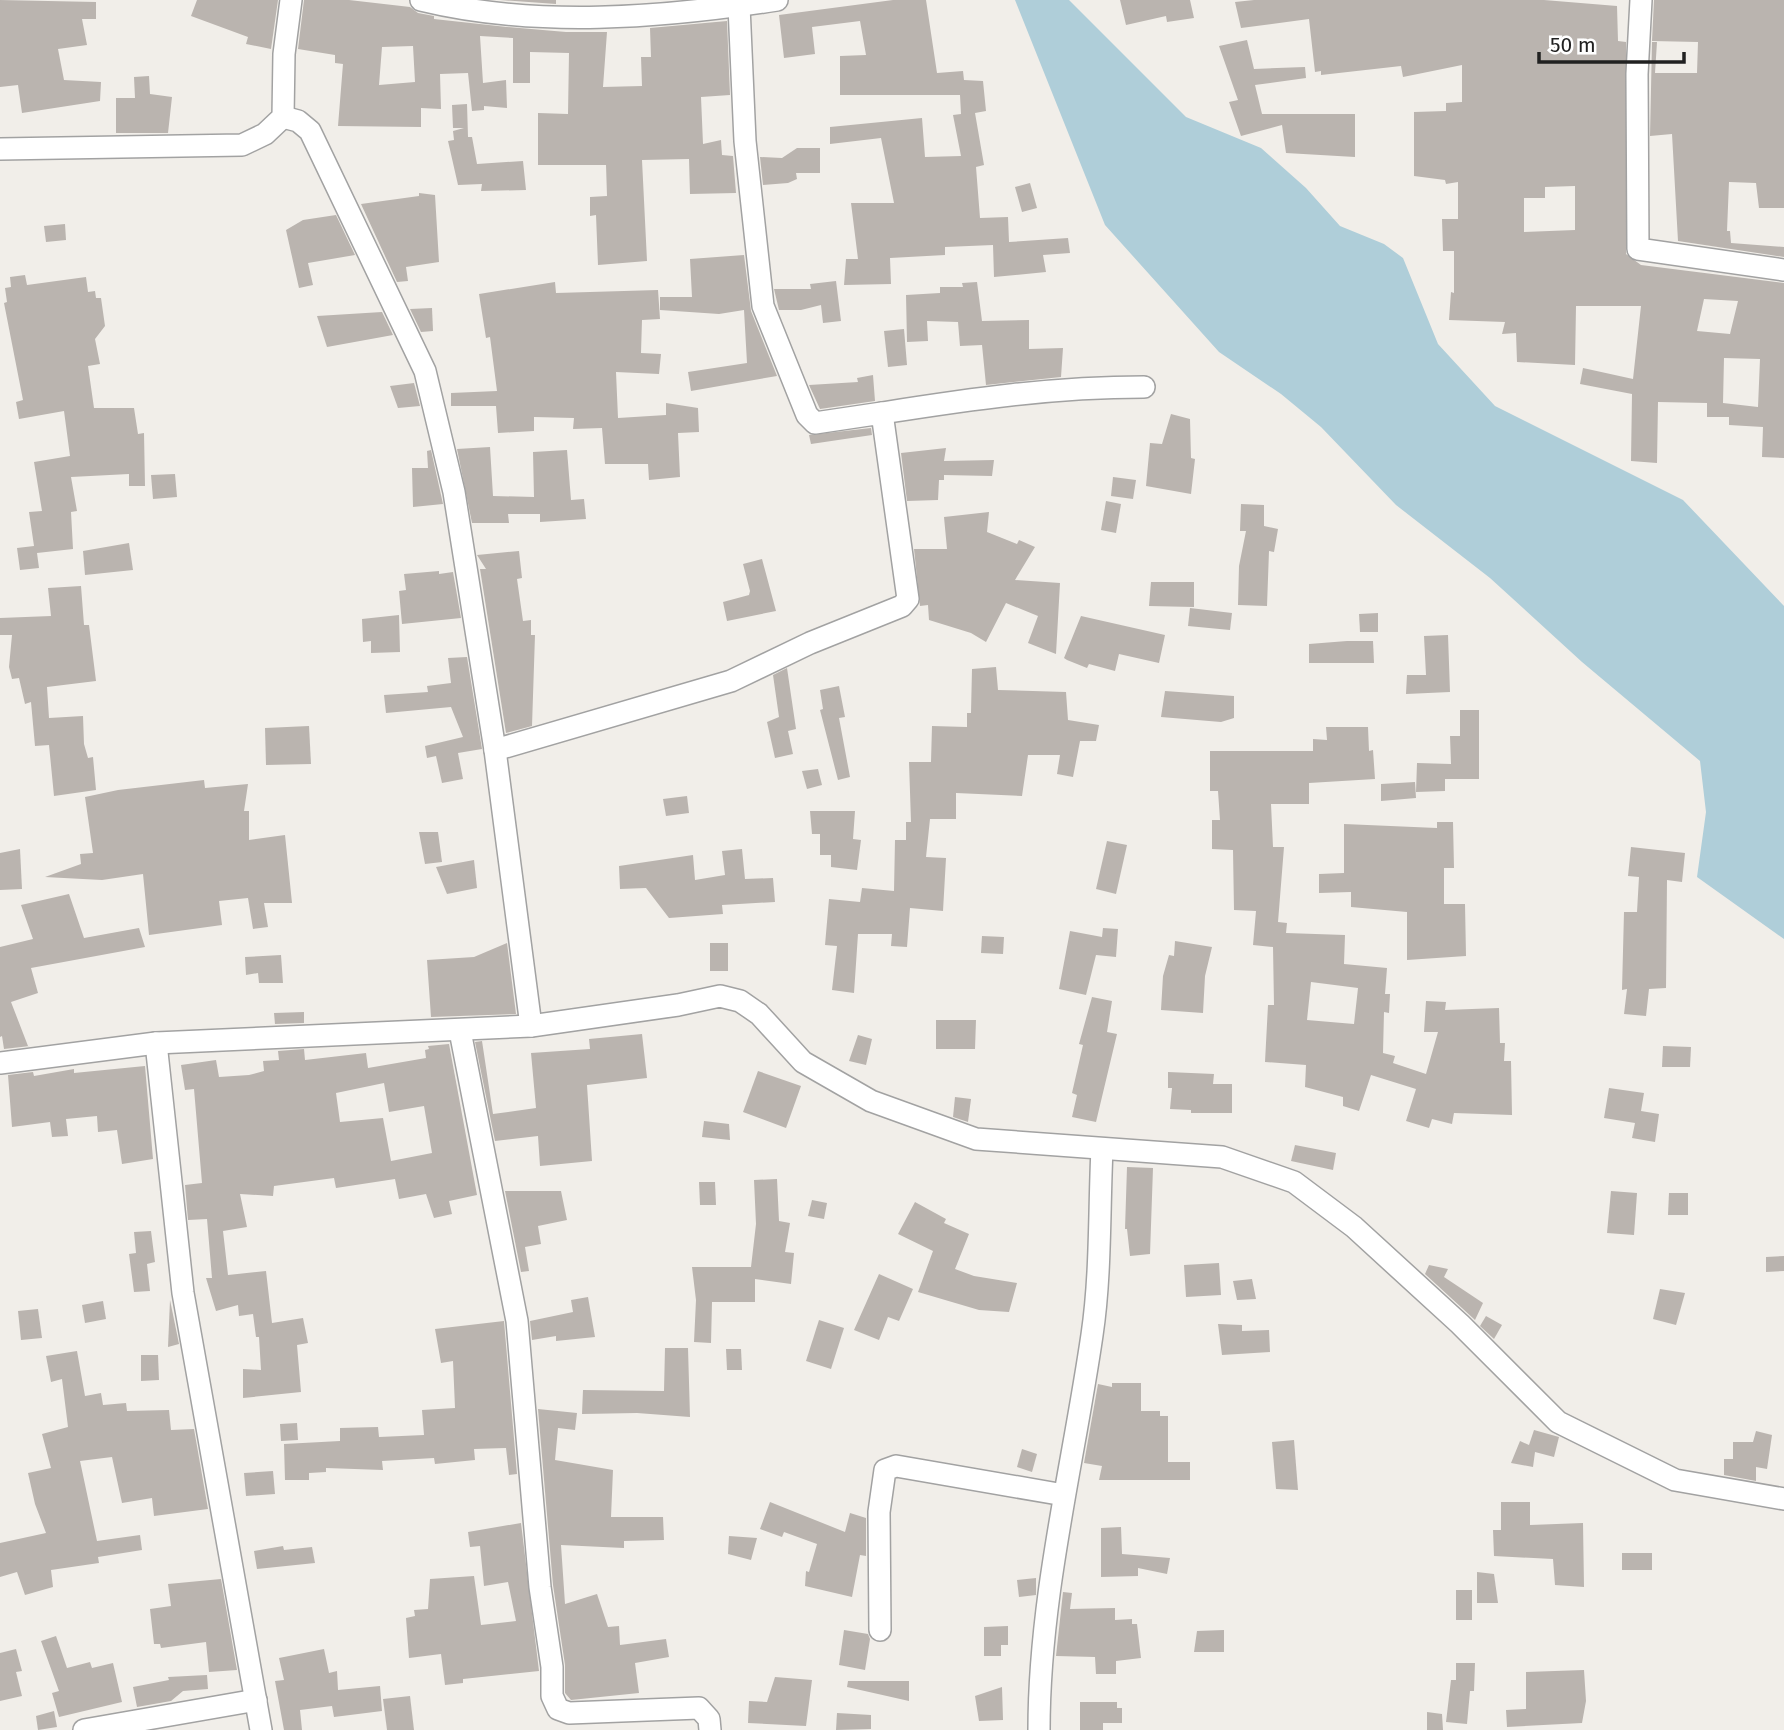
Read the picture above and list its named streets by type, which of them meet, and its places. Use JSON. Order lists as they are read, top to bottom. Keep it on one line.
{"scale_bar":"50 m"}
